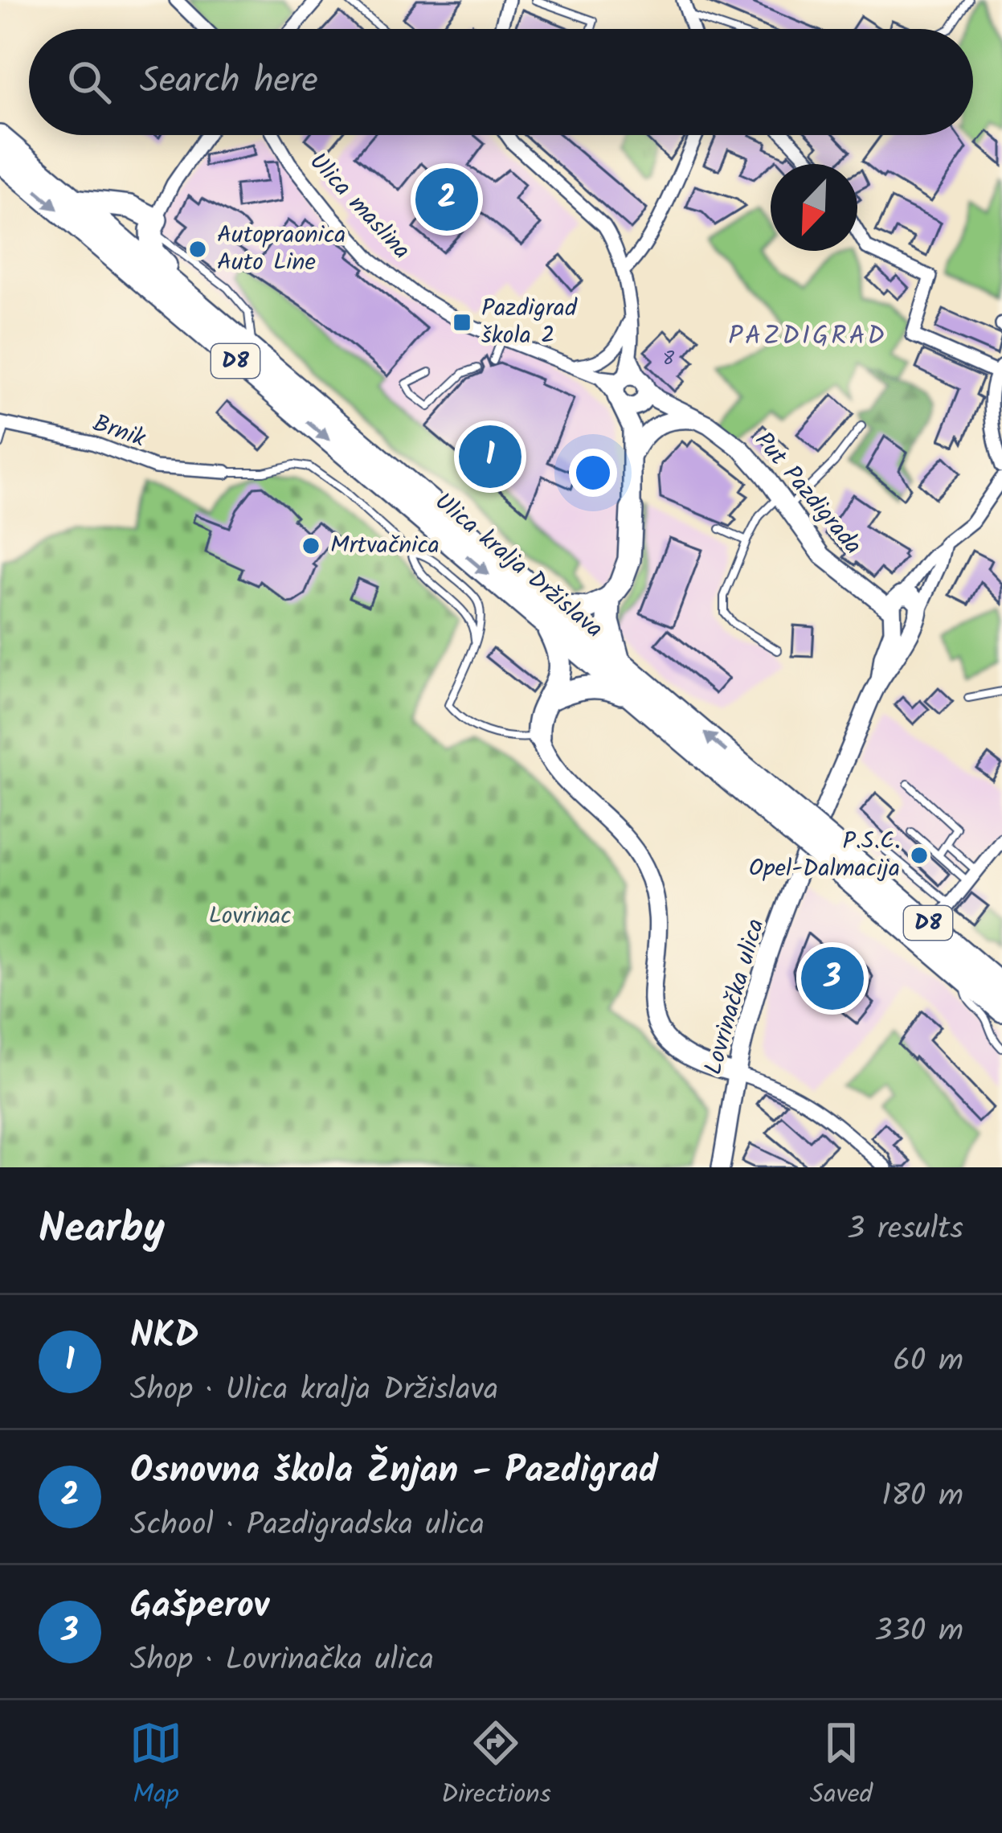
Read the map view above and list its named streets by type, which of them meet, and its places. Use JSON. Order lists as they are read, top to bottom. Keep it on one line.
{"streets":{"highway":["D8","Ulica kralja Držislava"],"street":["Ulica maslina","Brnik","Put Pazdigrada","Lovrinačka ulica"]},"crossings":[["Ulica maslina","Put Pazdigrada"]],"districts":["PAZDIGRAD"],"parks":["Lovrinac"],"places":{"other":["Autopraonica Auto Line","Mrtvačnica","P.S.C. Opel-Dalmacija"],"transit":["Pazdigrad škola 2"]},"house_numbers":["8"],"north":"bottom left","page":{"search":"Search here","pins":["2","1","3"],"heading":["Nearby","3 results"],"list":[{"mark":"1","name":"NKD","note":"Shop · Ulica kralja Držislava","value":"60 m"},{"mark":"2","name":"Osnovna škola Žnjan - Pazdigrad","note":"School · Pazdigradska ulica","value":"180 m"},{"mark":"3","name":"Gašperov","note":"Shop · Lovrinačka ulica","value":"330 m"}],"nav":["Map","Directions","Saved"]}}
